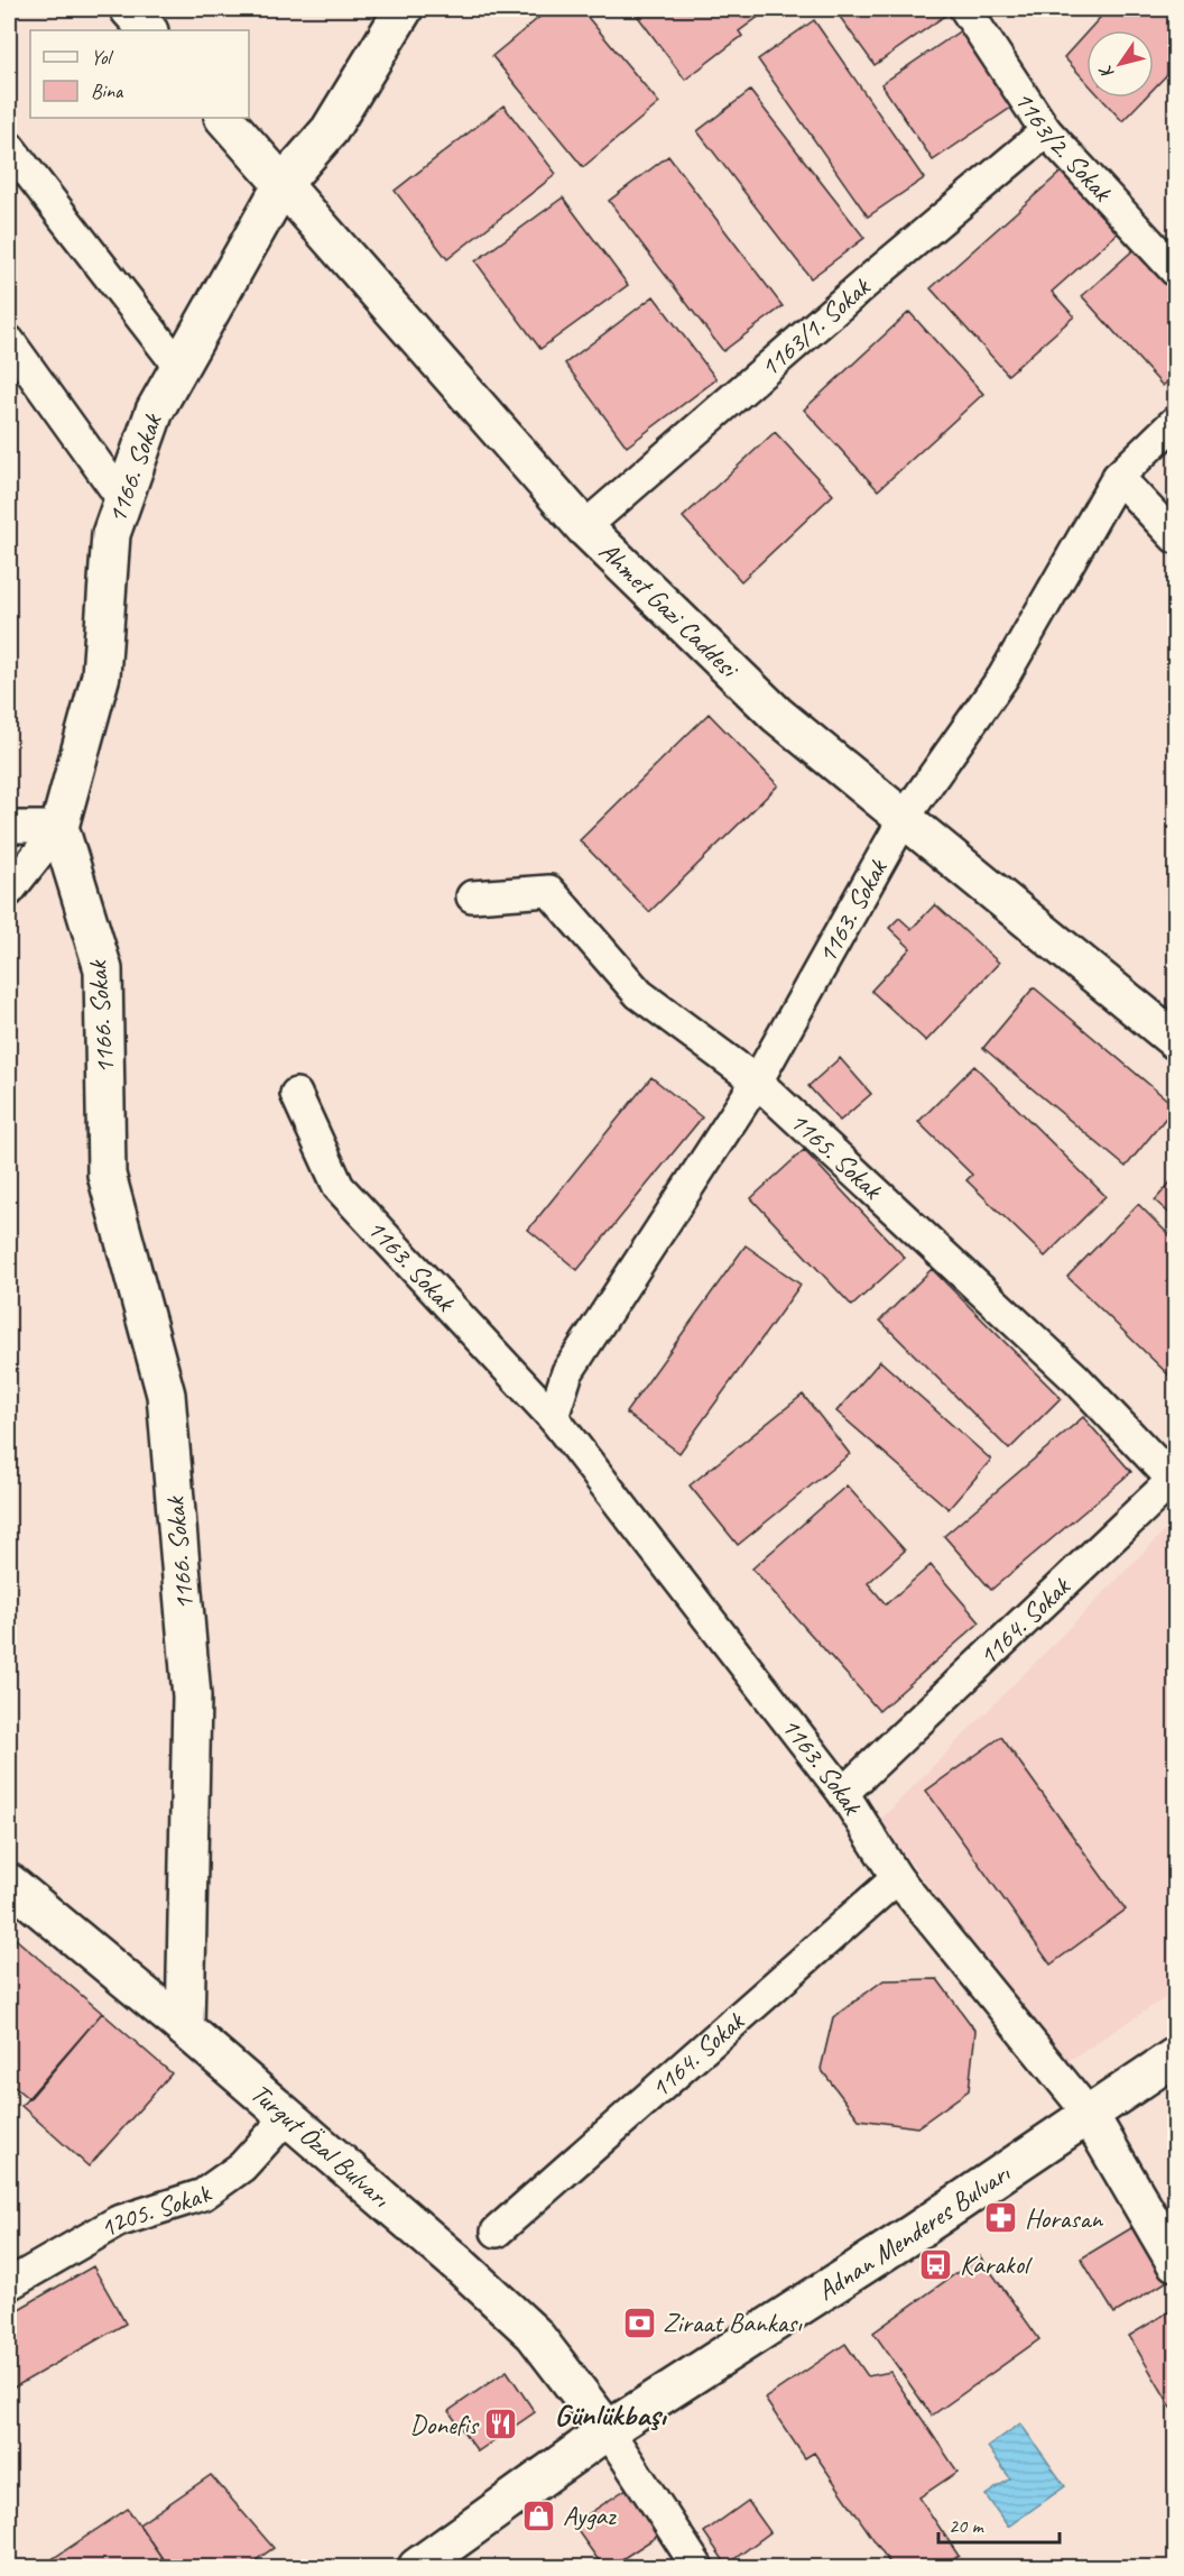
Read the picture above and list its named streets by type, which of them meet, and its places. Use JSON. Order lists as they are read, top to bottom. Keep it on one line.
{"streets":{"street":["1163/2. Sokak","1163/1. Sokak","1166. Sokak","Ahmet Gazi Caddesi","1163. Sokak","1165. Sokak","1164. Sokak","Turgut Özal Bulvarı","1205. Sokak","Adnan Menderes Bulvarı"]},"crossings":[["1163/2. Sokak","1163/1. Sokak"],["1163/1. Sokak","Ahmet Gazi Caddesi"],["1166. Sokak","Ahmet Gazi Caddesi"],["1166. Sokak","Turgut Özal Bulvarı"],["Ahmet Gazi Caddesi","1163. Sokak"],["1163. Sokak","1165. Sokak"],["1163. Sokak","1164. Sokak"],["1163. Sokak","Adnan Menderes Bulvarı"],["1165. Sokak","1164. Sokak"],["Turgut Özal Bulvarı","1205. Sokak"],["Turgut Özal Bulvarı","Adnan Menderes Bulvarı"]],"districts":["Günlükbaşı"],"places":{"pharmacy":["Horasan"],"bus stop":["Karakol"],"bank":["Ziraat Bankası"],"restaurant":["Donefis"],"shop":["Aygaz"]},"legend":["Yol","Bina"],"scale_bar":"20 m","north":"bottom left"}
